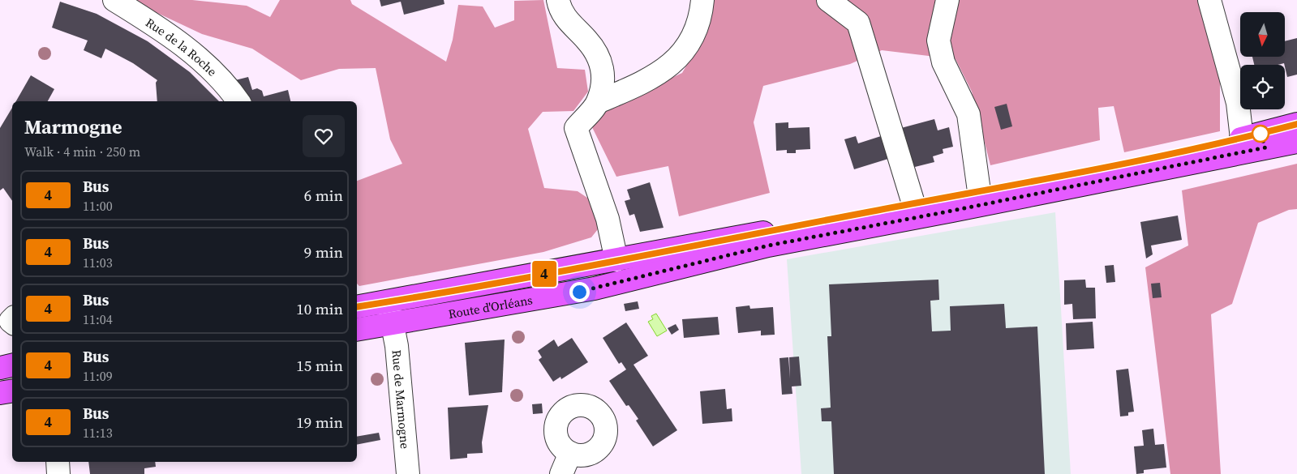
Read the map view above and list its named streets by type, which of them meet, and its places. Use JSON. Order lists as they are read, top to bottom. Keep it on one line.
{"streets":{"main road":["Route d'Orléans"],"street":["Rue de la Roche","Rue de Marmogne"]},"crossings":[["Route d'Orléans","Rue de Marmogne"]],"lines":["bus line 4"],"north":"bottom","page":{"on_map":"4","heading":["Marmogne","Walk · 4 min · 250 m"],"list":[{"mark":"4","name":"Bus","note":"11:00","value":"6 min"},{"mark":"4","name":"Bus","note":"11:03","value":"9 min"},{"mark":"4","name":"Bus","note":"11:04","value":"10 min"},{"mark":"4","name":"Bus","note":"11:09","value":"15 min"},{"mark":"4","name":"Bus","note":"11:13","value":"19 min"}]}}
